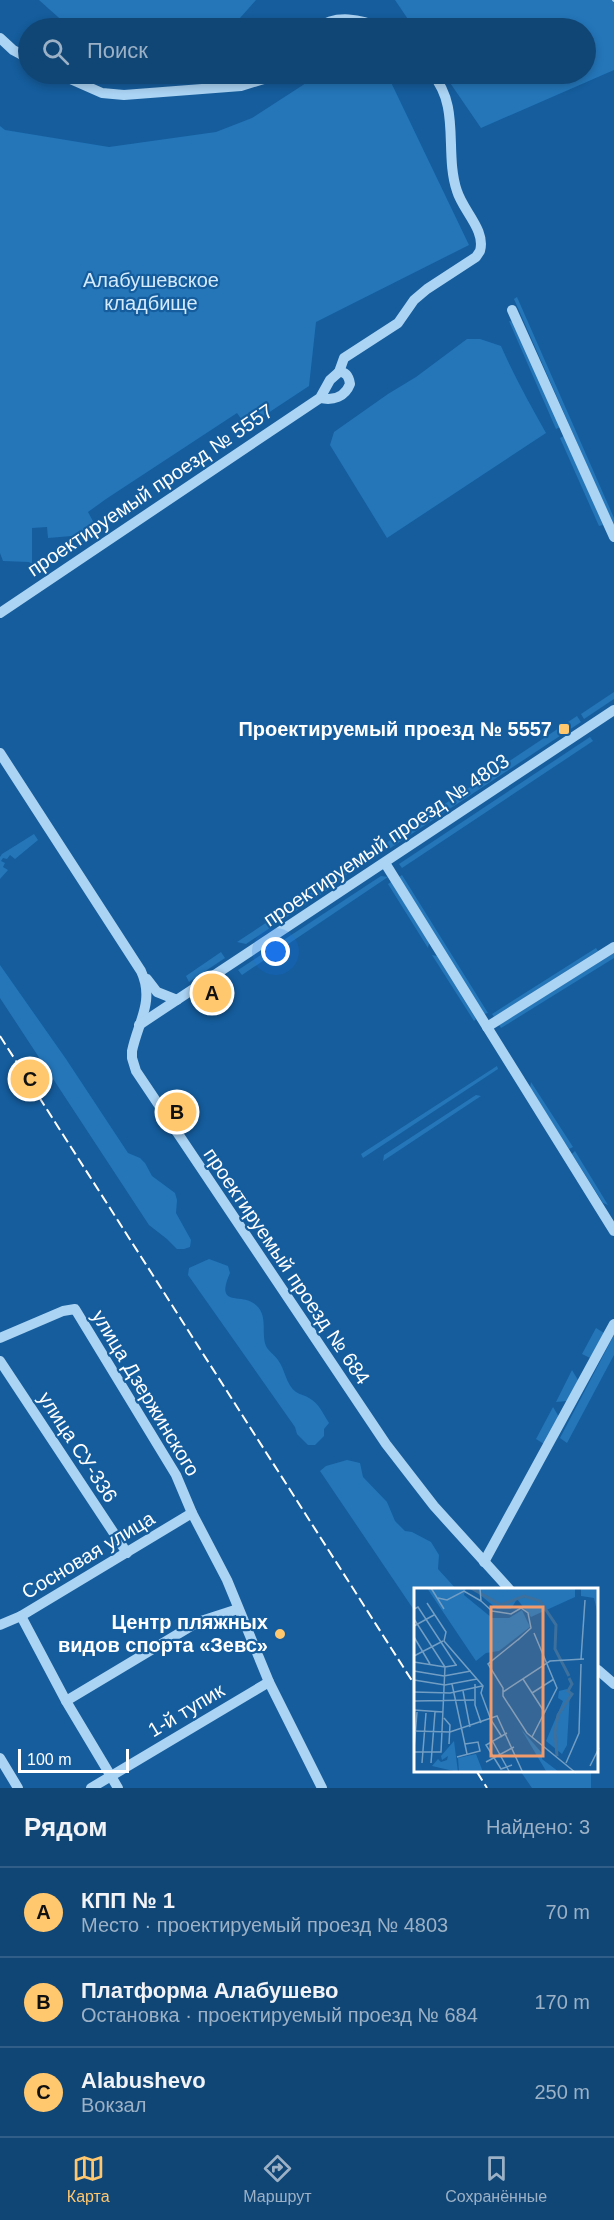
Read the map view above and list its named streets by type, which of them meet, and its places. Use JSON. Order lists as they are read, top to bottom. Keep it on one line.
{"streets":{"street":["проектируемый проезд № 5557","проектируемый проезд № 4803","проектируемый проезд № 684","улица Дзержинского","улица СУ-336","Сосновая улица","1-й тупик"]},"crossings":[["проектируемый проезд № 4803","проектируемый проезд № 684"],["улица Дзержинского","Сосновая улица"],["улица Дзержинского","1-й тупик"],["улица СУ-336","Сосновая улица"]],"parks":["Алабушевское кладбище"],"places":{"transit":["Проектируемый проезд № 5557"],"other":["Центр пляжных видов спорта «Зевс»"]},"scale_bar":"100 m","page":{"search":"Поиск","pins":["A","C","B"],"scale":"100 m","heading":["Рядом","Найдено: 3"],"list":[{"mark":"A","name":"КПП № 1","note":"Место · проектируемый проезд № 4803","value":"70 m"},{"mark":"B","name":"Платформа Алабушево","note":"Остановка · проектируемый проезд № 684","value":"170 m"},{"mark":"C","name":"Alabushevo","note":"Вокзал","value":"250 m"}],"nav":["Карта","Маршрут","Сохранённые"]}}
